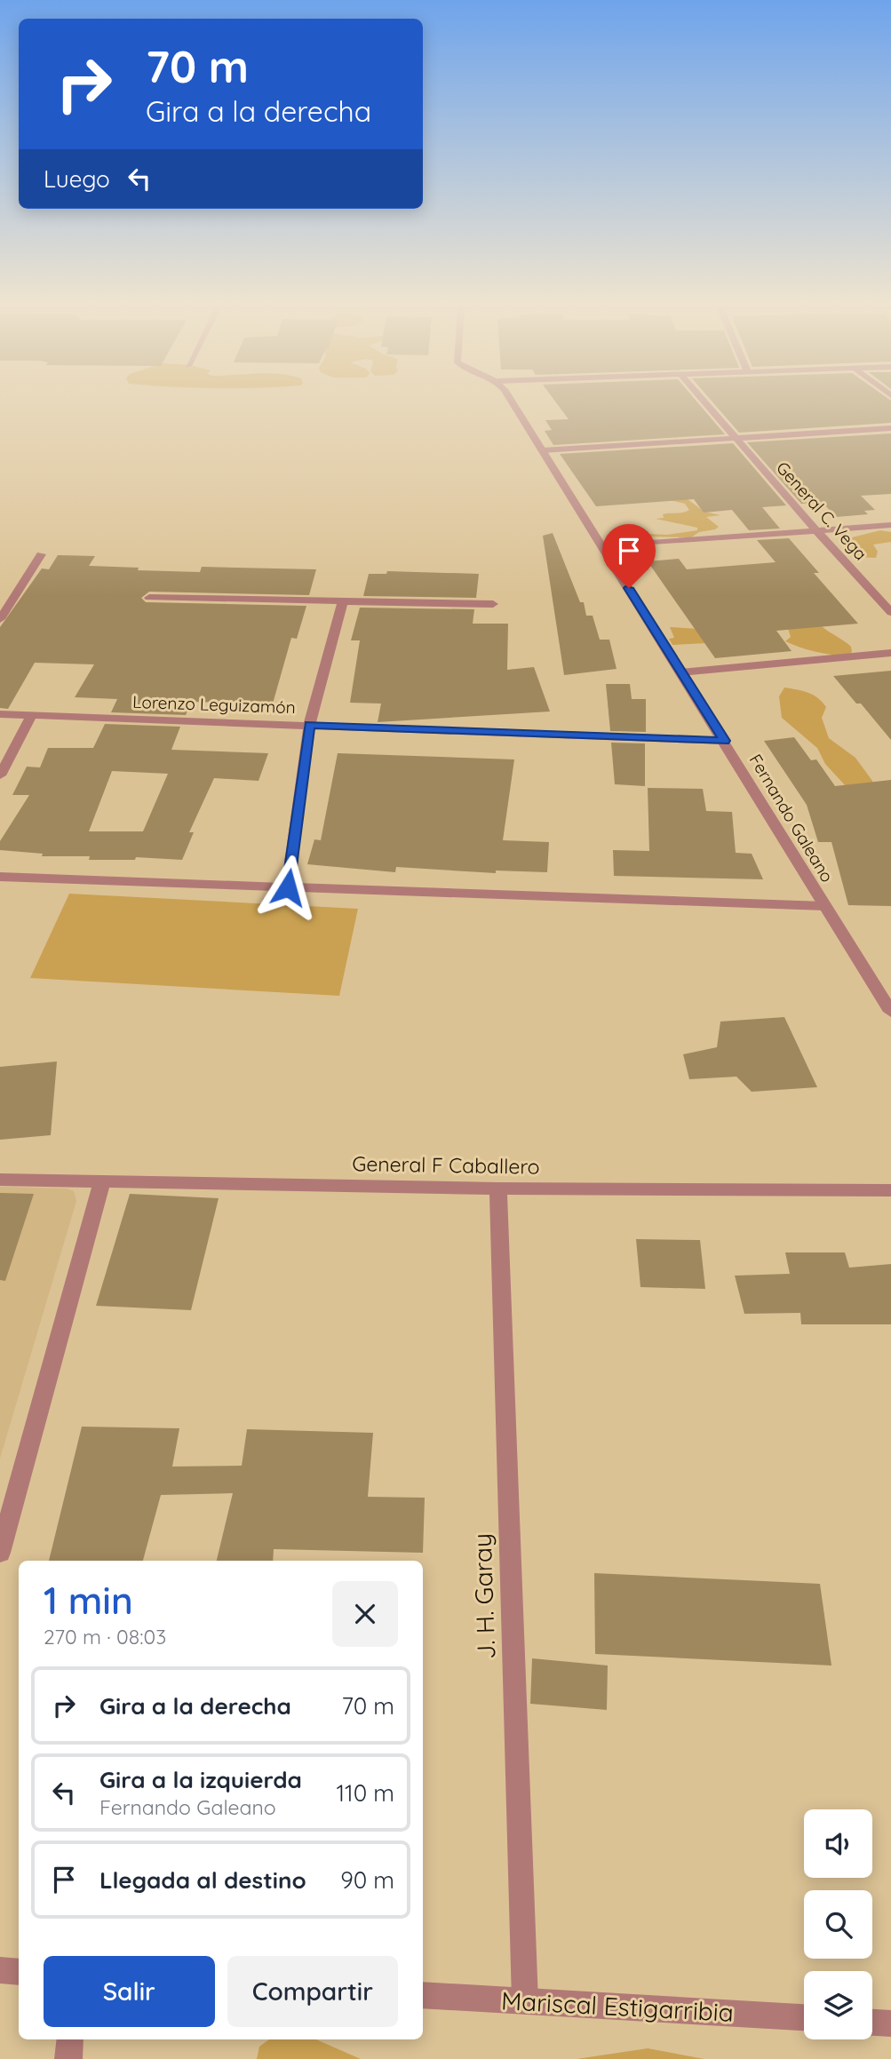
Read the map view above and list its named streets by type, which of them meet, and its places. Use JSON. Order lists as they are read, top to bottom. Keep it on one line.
{"streets":{"street":["General C. Vega","Lorenzo Leguizamón","Fernando Galeano","General F Caballero","J. H. Garay","Mariscal Estigarribia"]},"crossings":[["Lorenzo Leguizamón","Fernando Galeano"],["General F Caballero","J. H. Garay"],["J. H. Garay","Mariscal Estigarribia"]],"page":{"turn":["70 m","Gira a la derecha"],"then":"Luego","heading":["1 min","270 m · 08:03"],"list":[{"name":"Gira a la derecha","value":"70 m"},{"name":"Gira a la izquierda","note":"Fernando Galeano","value":"110 m"},{"name":"Llegada al destino","value":"90 m"}],"buttons":["Salir","Compartir"]}}
